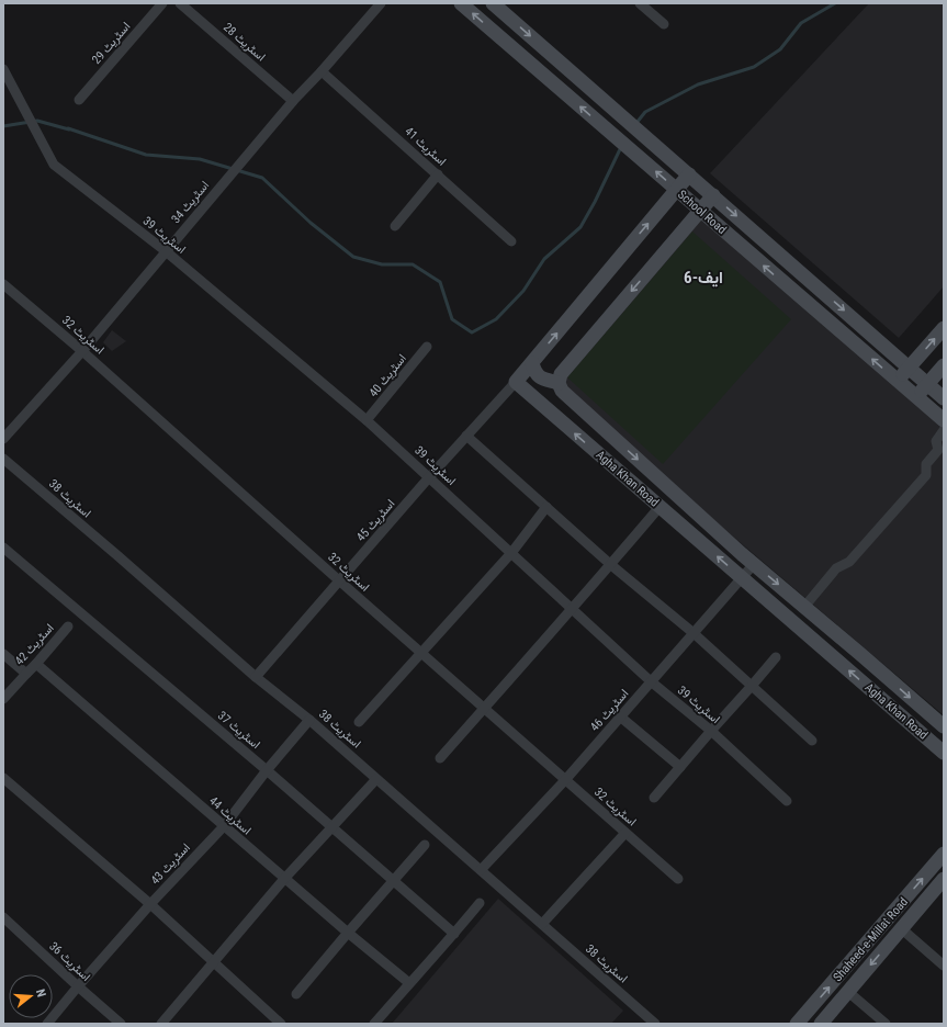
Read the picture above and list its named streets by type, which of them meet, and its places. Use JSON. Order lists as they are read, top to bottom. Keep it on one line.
{"streets":{"street":["اسٹریٹ 28","اسٹریٹ 29","اسٹریٹ 41","اسٹریٹ 34","School Road","اسٹریٹ 39","اسٹریٹ 32","اسٹریٹ 40","Agha Khan Road","اسٹریٹ 38","اسٹریٹ 45","اسٹریٹ 42","اسٹریٹ 46","اسٹریٹ 37","اسٹریٹ 44","اسٹریٹ 43","Shaheed-e-Millat Road","اسٹریٹ 36"]},"crossings":[["اسٹریٹ 28","اسٹریٹ 34"],["اسٹریٹ 41","اسٹریٹ 34"],["اسٹریٹ 34","اسٹریٹ 39"],["اسٹریٹ 34","اسٹریٹ 32"],["اسٹریٹ 39","اسٹریٹ 40"],["اسٹریٹ 39","اسٹریٹ 45"],["اسٹریٹ 39","اسٹریٹ 46"],["اسٹریٹ 32","اسٹریٹ 45"],["اسٹریٹ 32","اسٹریٹ 46"],["Agha Khan Road","اسٹریٹ 45"],["Agha Khan Road","اسٹریٹ 46"],["اسٹریٹ 38","اسٹریٹ 45"],["اسٹریٹ 38","اسٹریٹ 46"],["اسٹریٹ 38","اسٹریٹ 43"],["اسٹریٹ 42","اسٹریٹ 44"],["اسٹریٹ 37","اسٹریٹ 43"],["اسٹریٹ 44","اسٹریٹ 43"],["اسٹریٹ 43","اسٹریٹ 36"]],"districts":["ایف-6"],"north":"right"}
